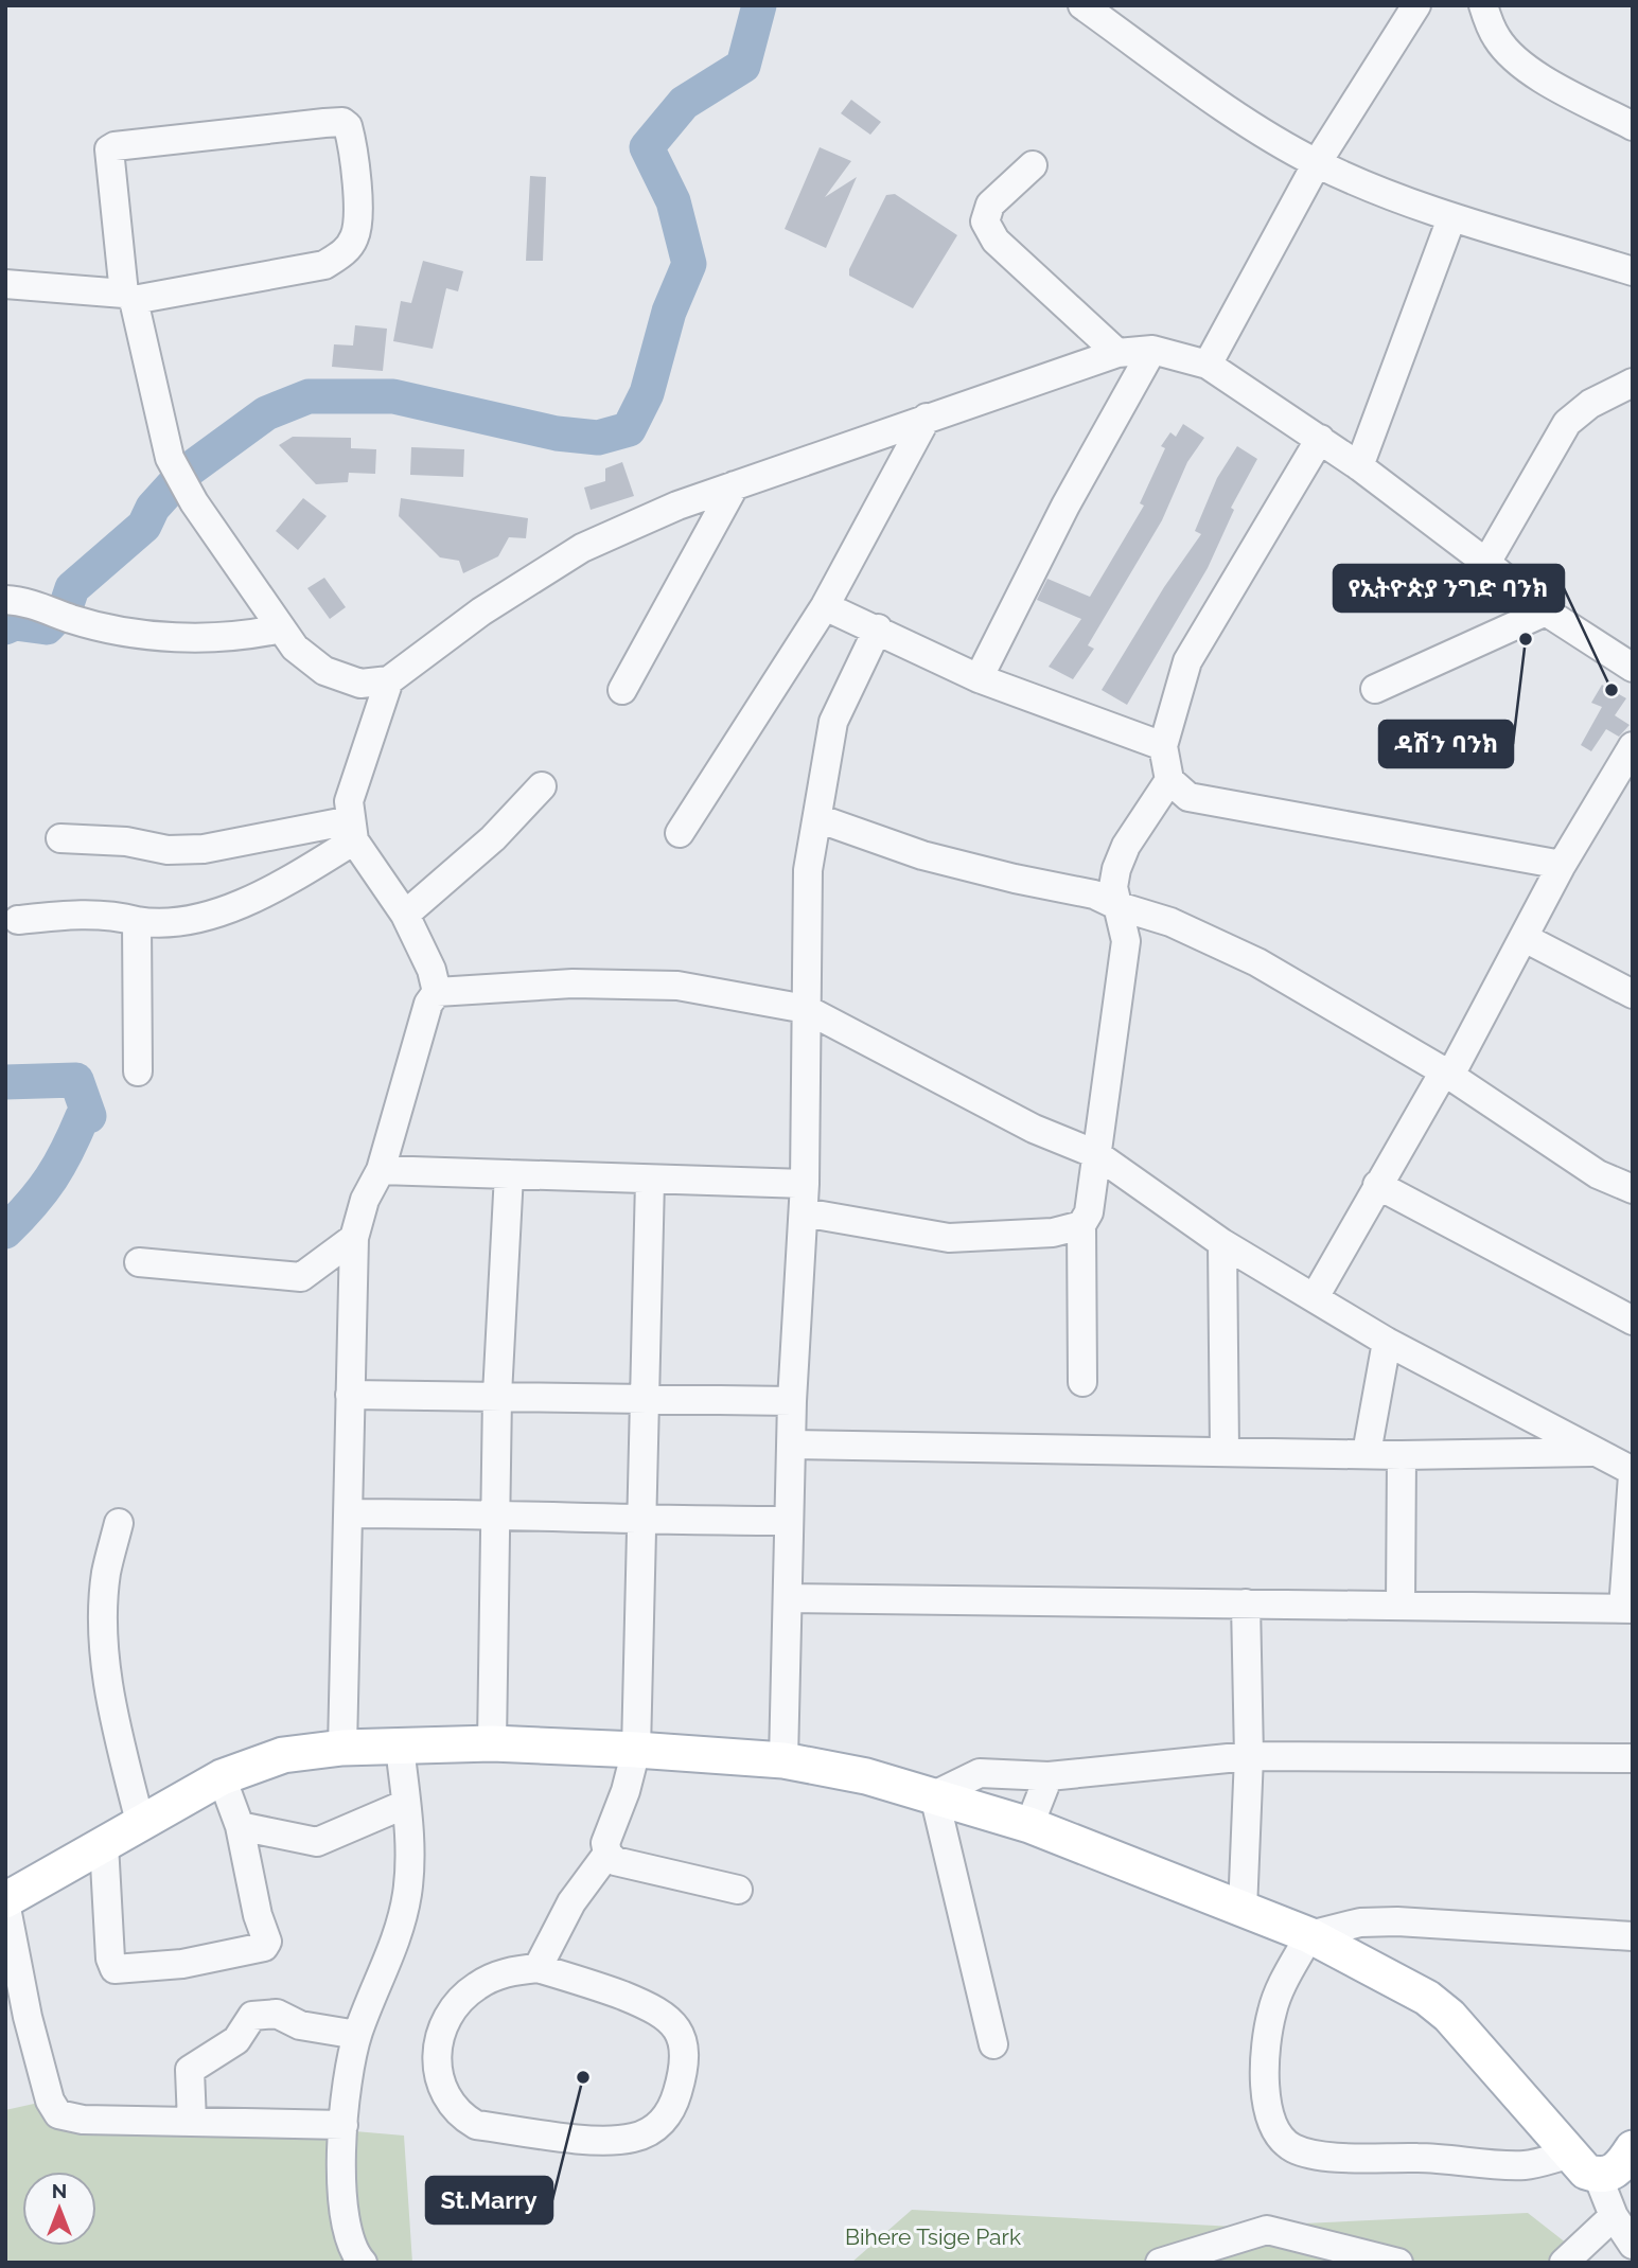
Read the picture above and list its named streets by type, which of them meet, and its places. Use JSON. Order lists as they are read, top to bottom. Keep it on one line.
{"parks":["Bihere Tsige Park"],"places":["ዳሽን ባንክ","የኢትዮጵያ ንግድ ባንክ","St.Marry"],"north":"top"}
